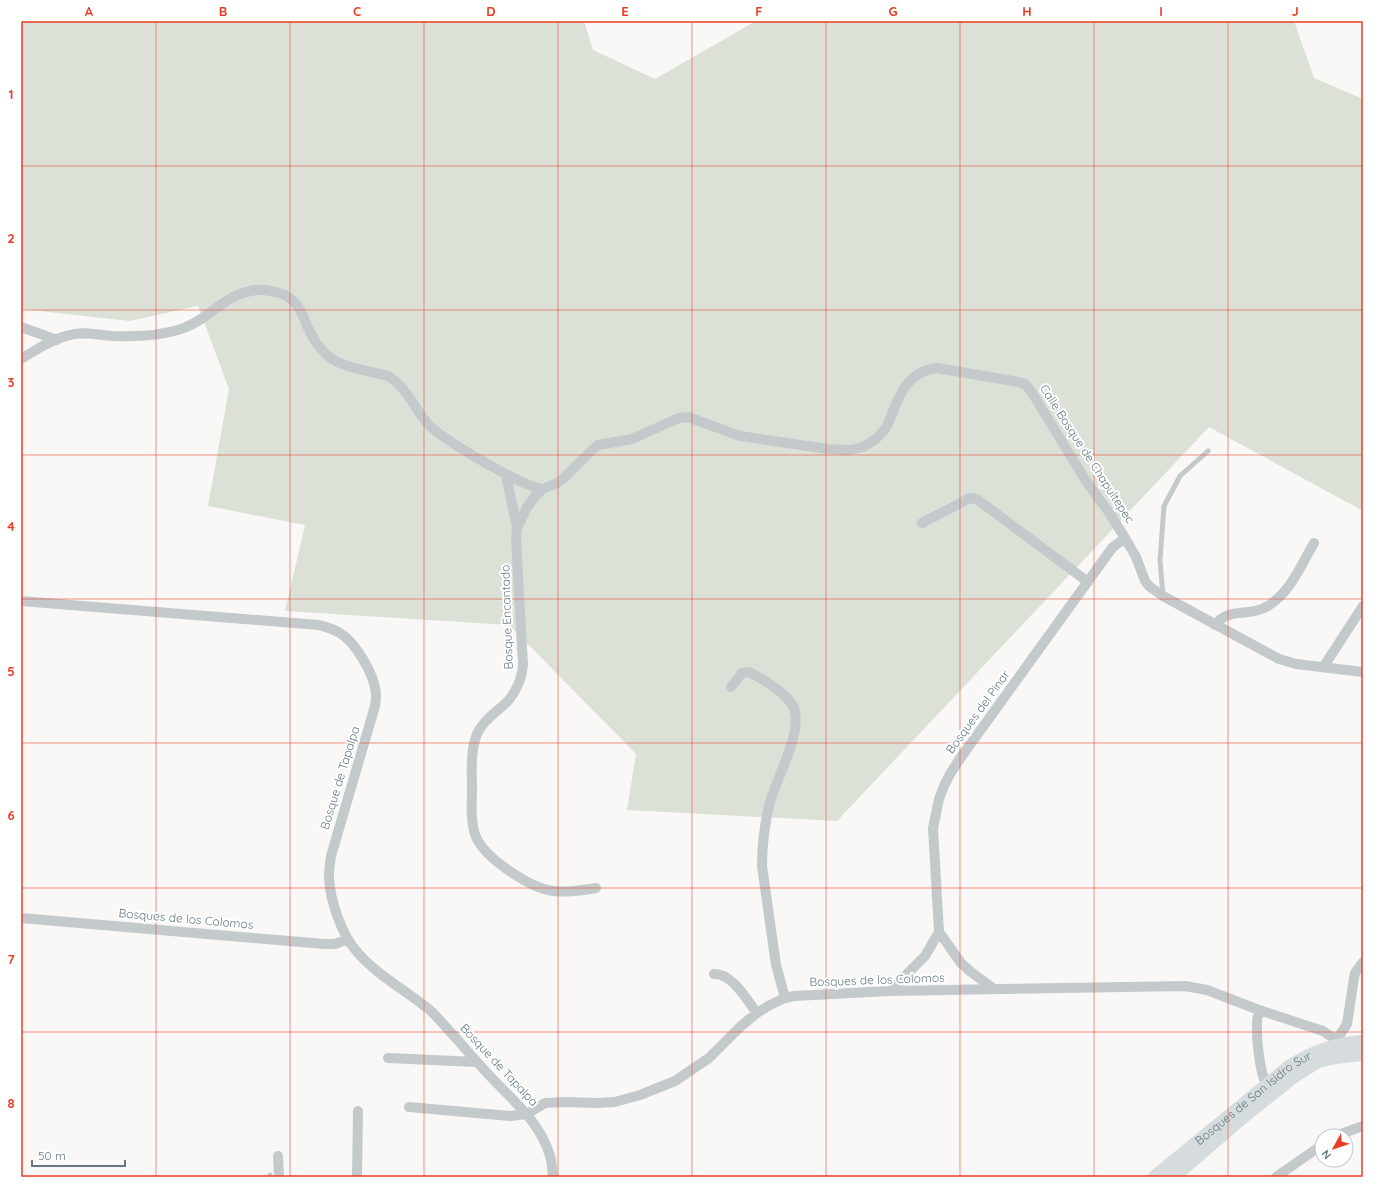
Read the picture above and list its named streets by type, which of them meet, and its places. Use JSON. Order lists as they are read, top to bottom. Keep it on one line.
{"streets":{"main road":["Bosques de San Isidro Sur"],"street":["Calle Bosque de Chapultepec","Bosque Encantado","Bosques del Pinar","Bosque de Tapalpa","Bosques de los Colomos"]},"crossings":[["Calle Bosque de Chapultepec","Bosques del Pinar"],["Bosque de Tapalpa","Bosques de los Colomos"],["Bosques de los Colomos","Bosques de San Isidro Sur"]],"scale_bar":"50 m","north":"bottom left","grid":{"columns":["A","B","C","D","E","F","G","H","I","J"],"rows":["1","2","3","4","5","6","7","8"]}}
